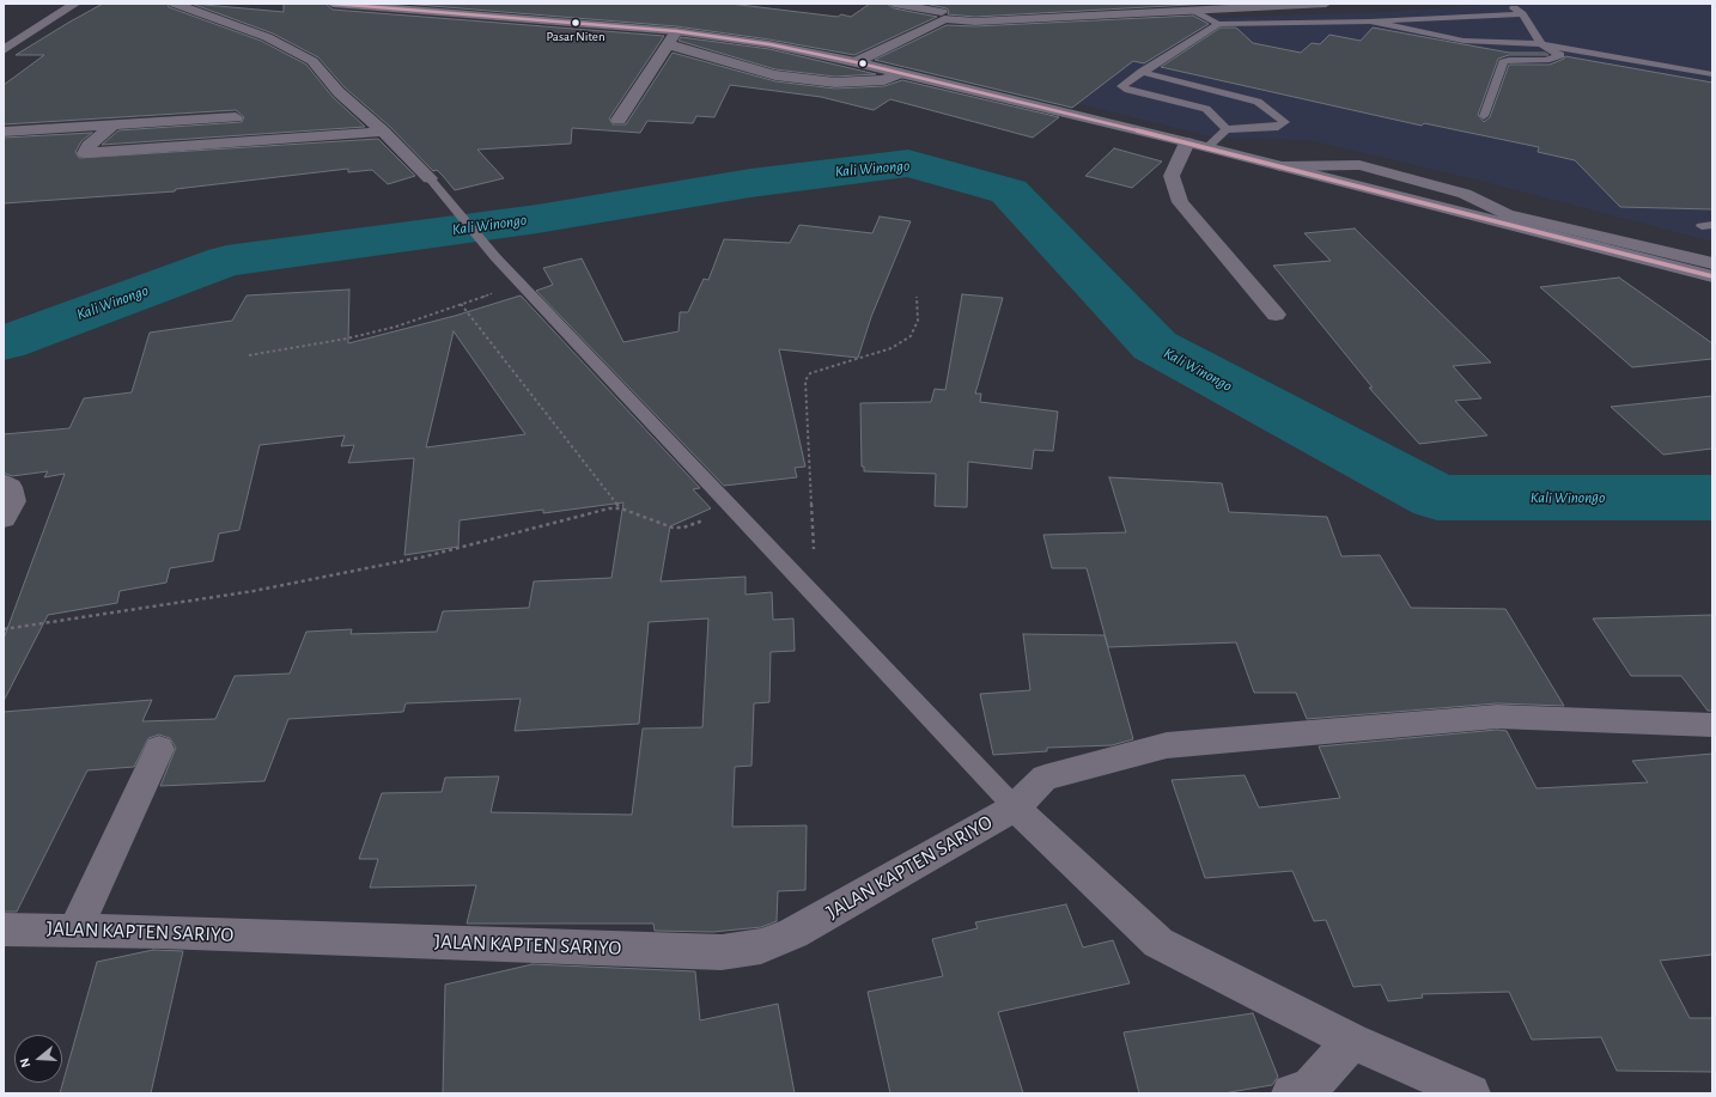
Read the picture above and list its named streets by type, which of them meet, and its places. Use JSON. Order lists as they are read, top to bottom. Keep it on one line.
{"streets":{"street":["JALAN KAPTEN SARIYO"]},"water":["Kali Winongo"],"places":["Pasar Niten"],"north":"left"}
